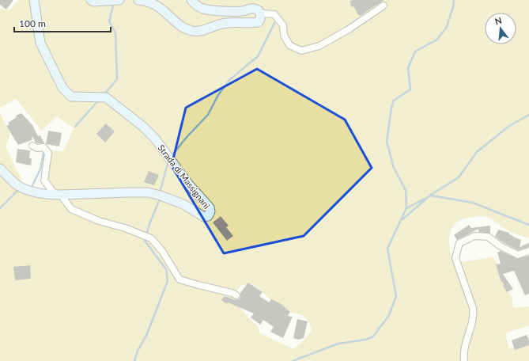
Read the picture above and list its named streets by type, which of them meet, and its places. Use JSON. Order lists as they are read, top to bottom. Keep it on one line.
{"streets":{"street":["Strada di Massignani"]},"scale_bar":"100 m","north":"top"}
